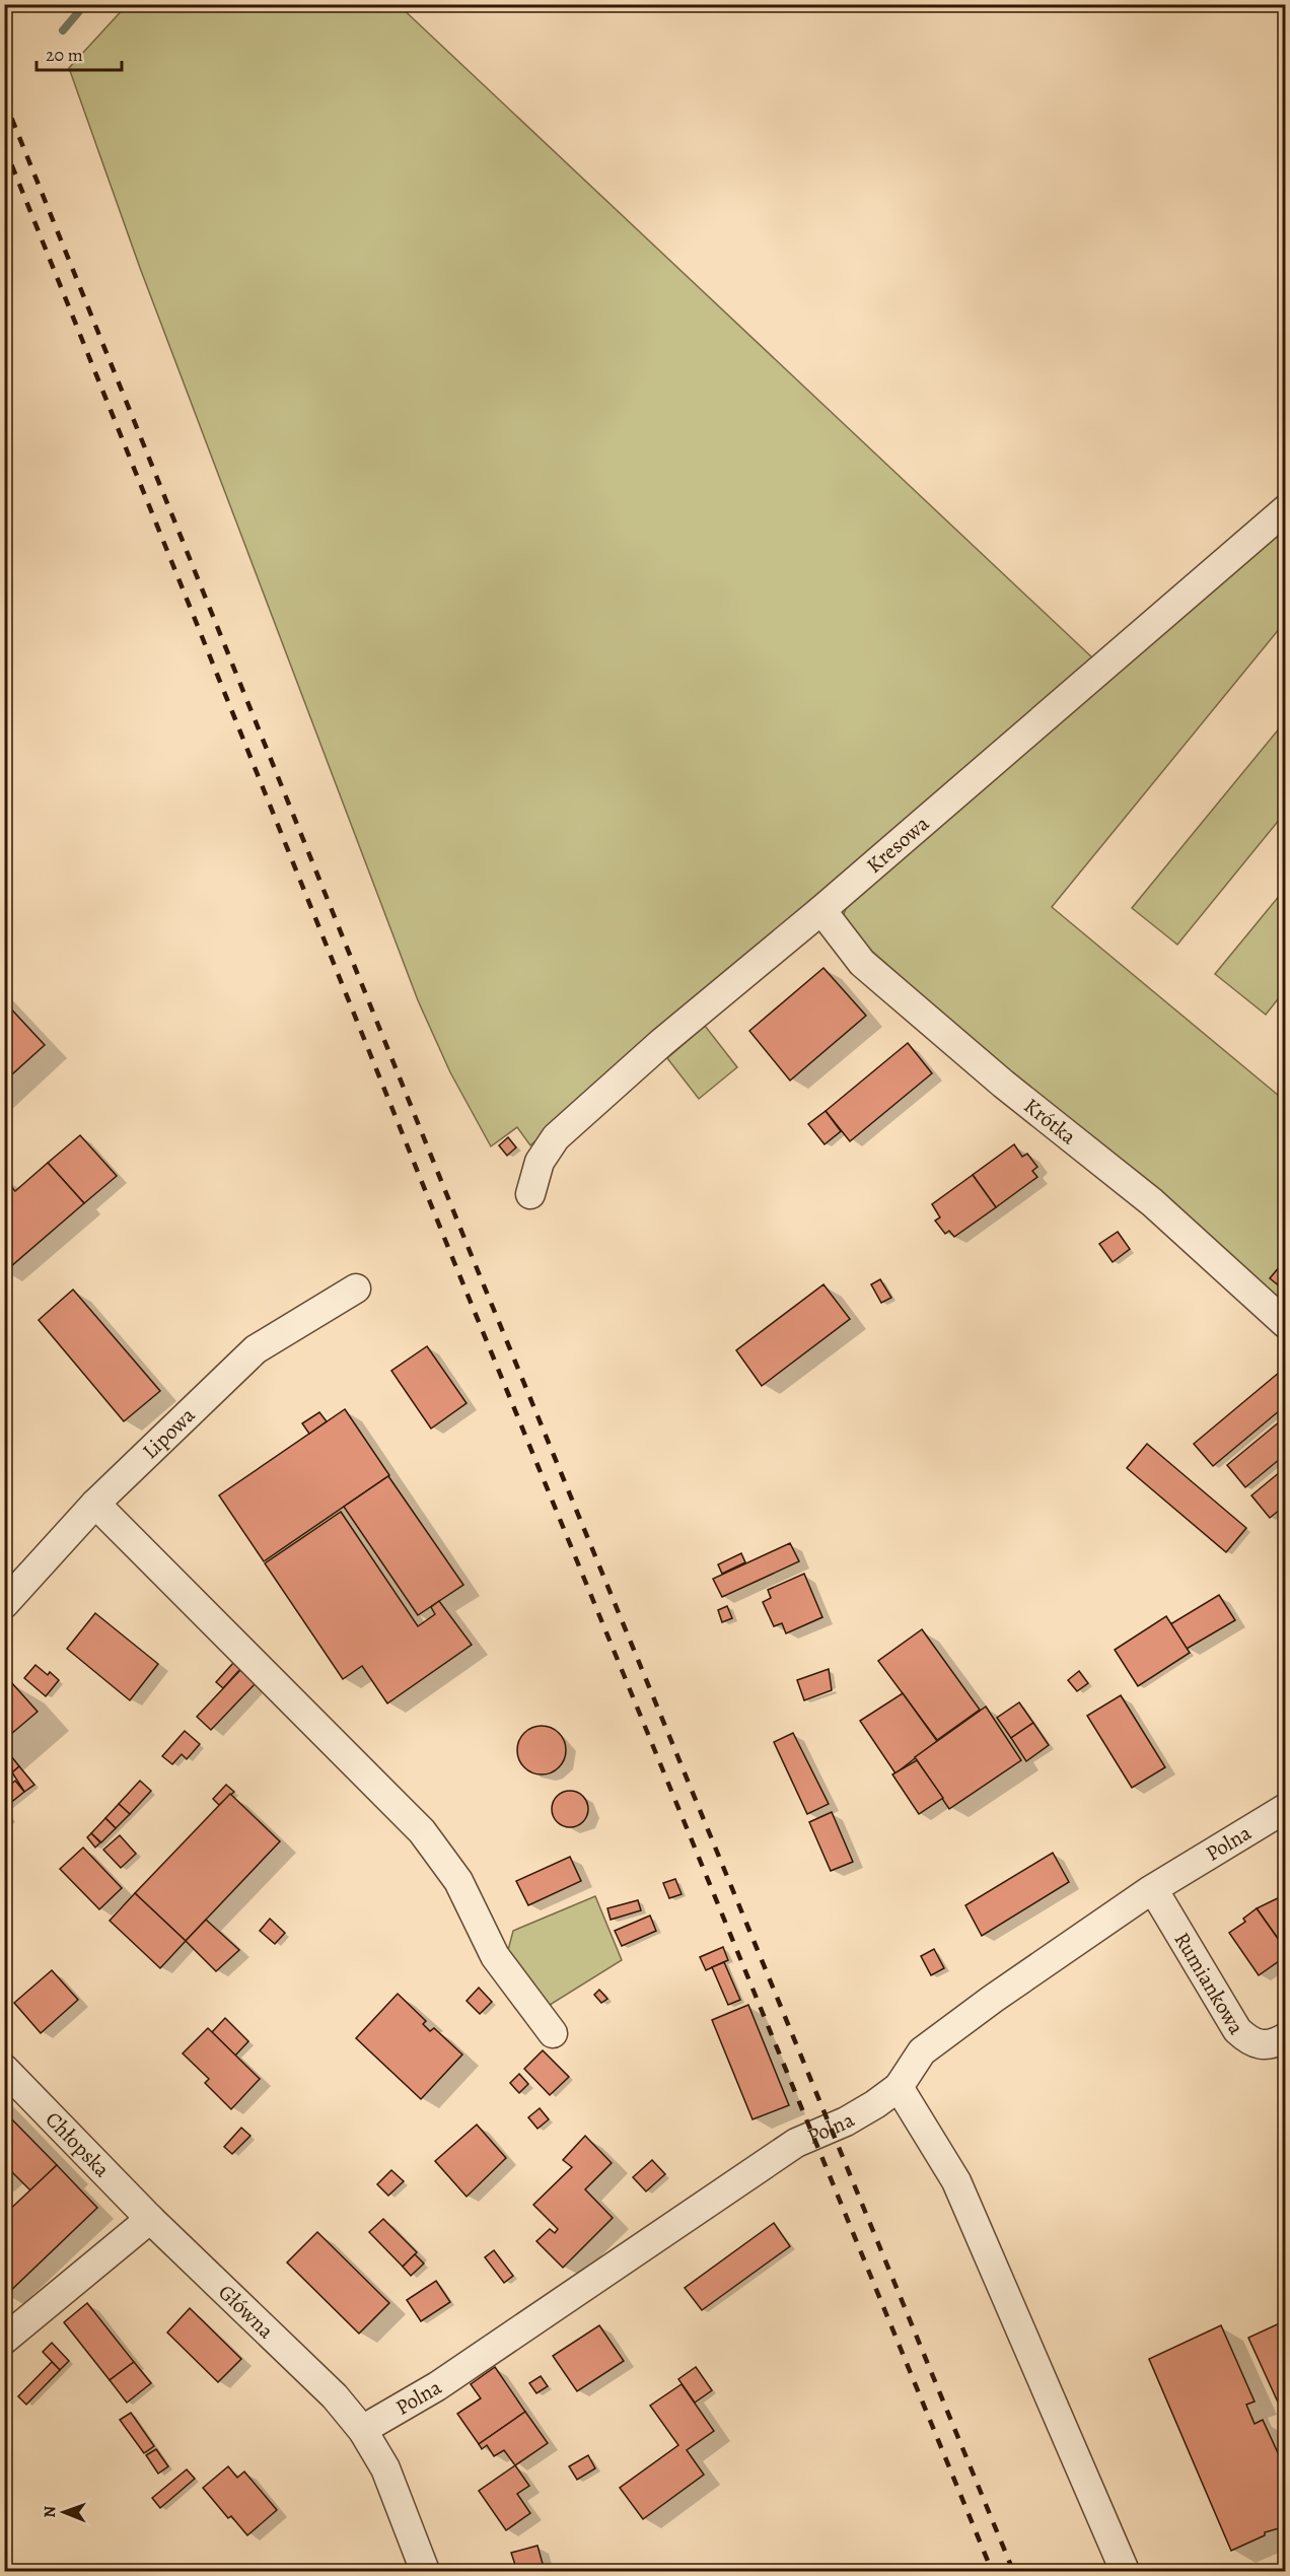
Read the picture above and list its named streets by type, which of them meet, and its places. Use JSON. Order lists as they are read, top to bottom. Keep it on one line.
{"streets":{"street":["Kresowa","Krótka","Lipowa","Polna","Rumiankowa","Chłopska","Główna"]},"crossings":[["Kresowa","Krótka"],["Polna","Rumiankowa"],["Polna","Główna"],["Chłopska","Główna"]],"scale_bar":"20 m","north":"left"}
